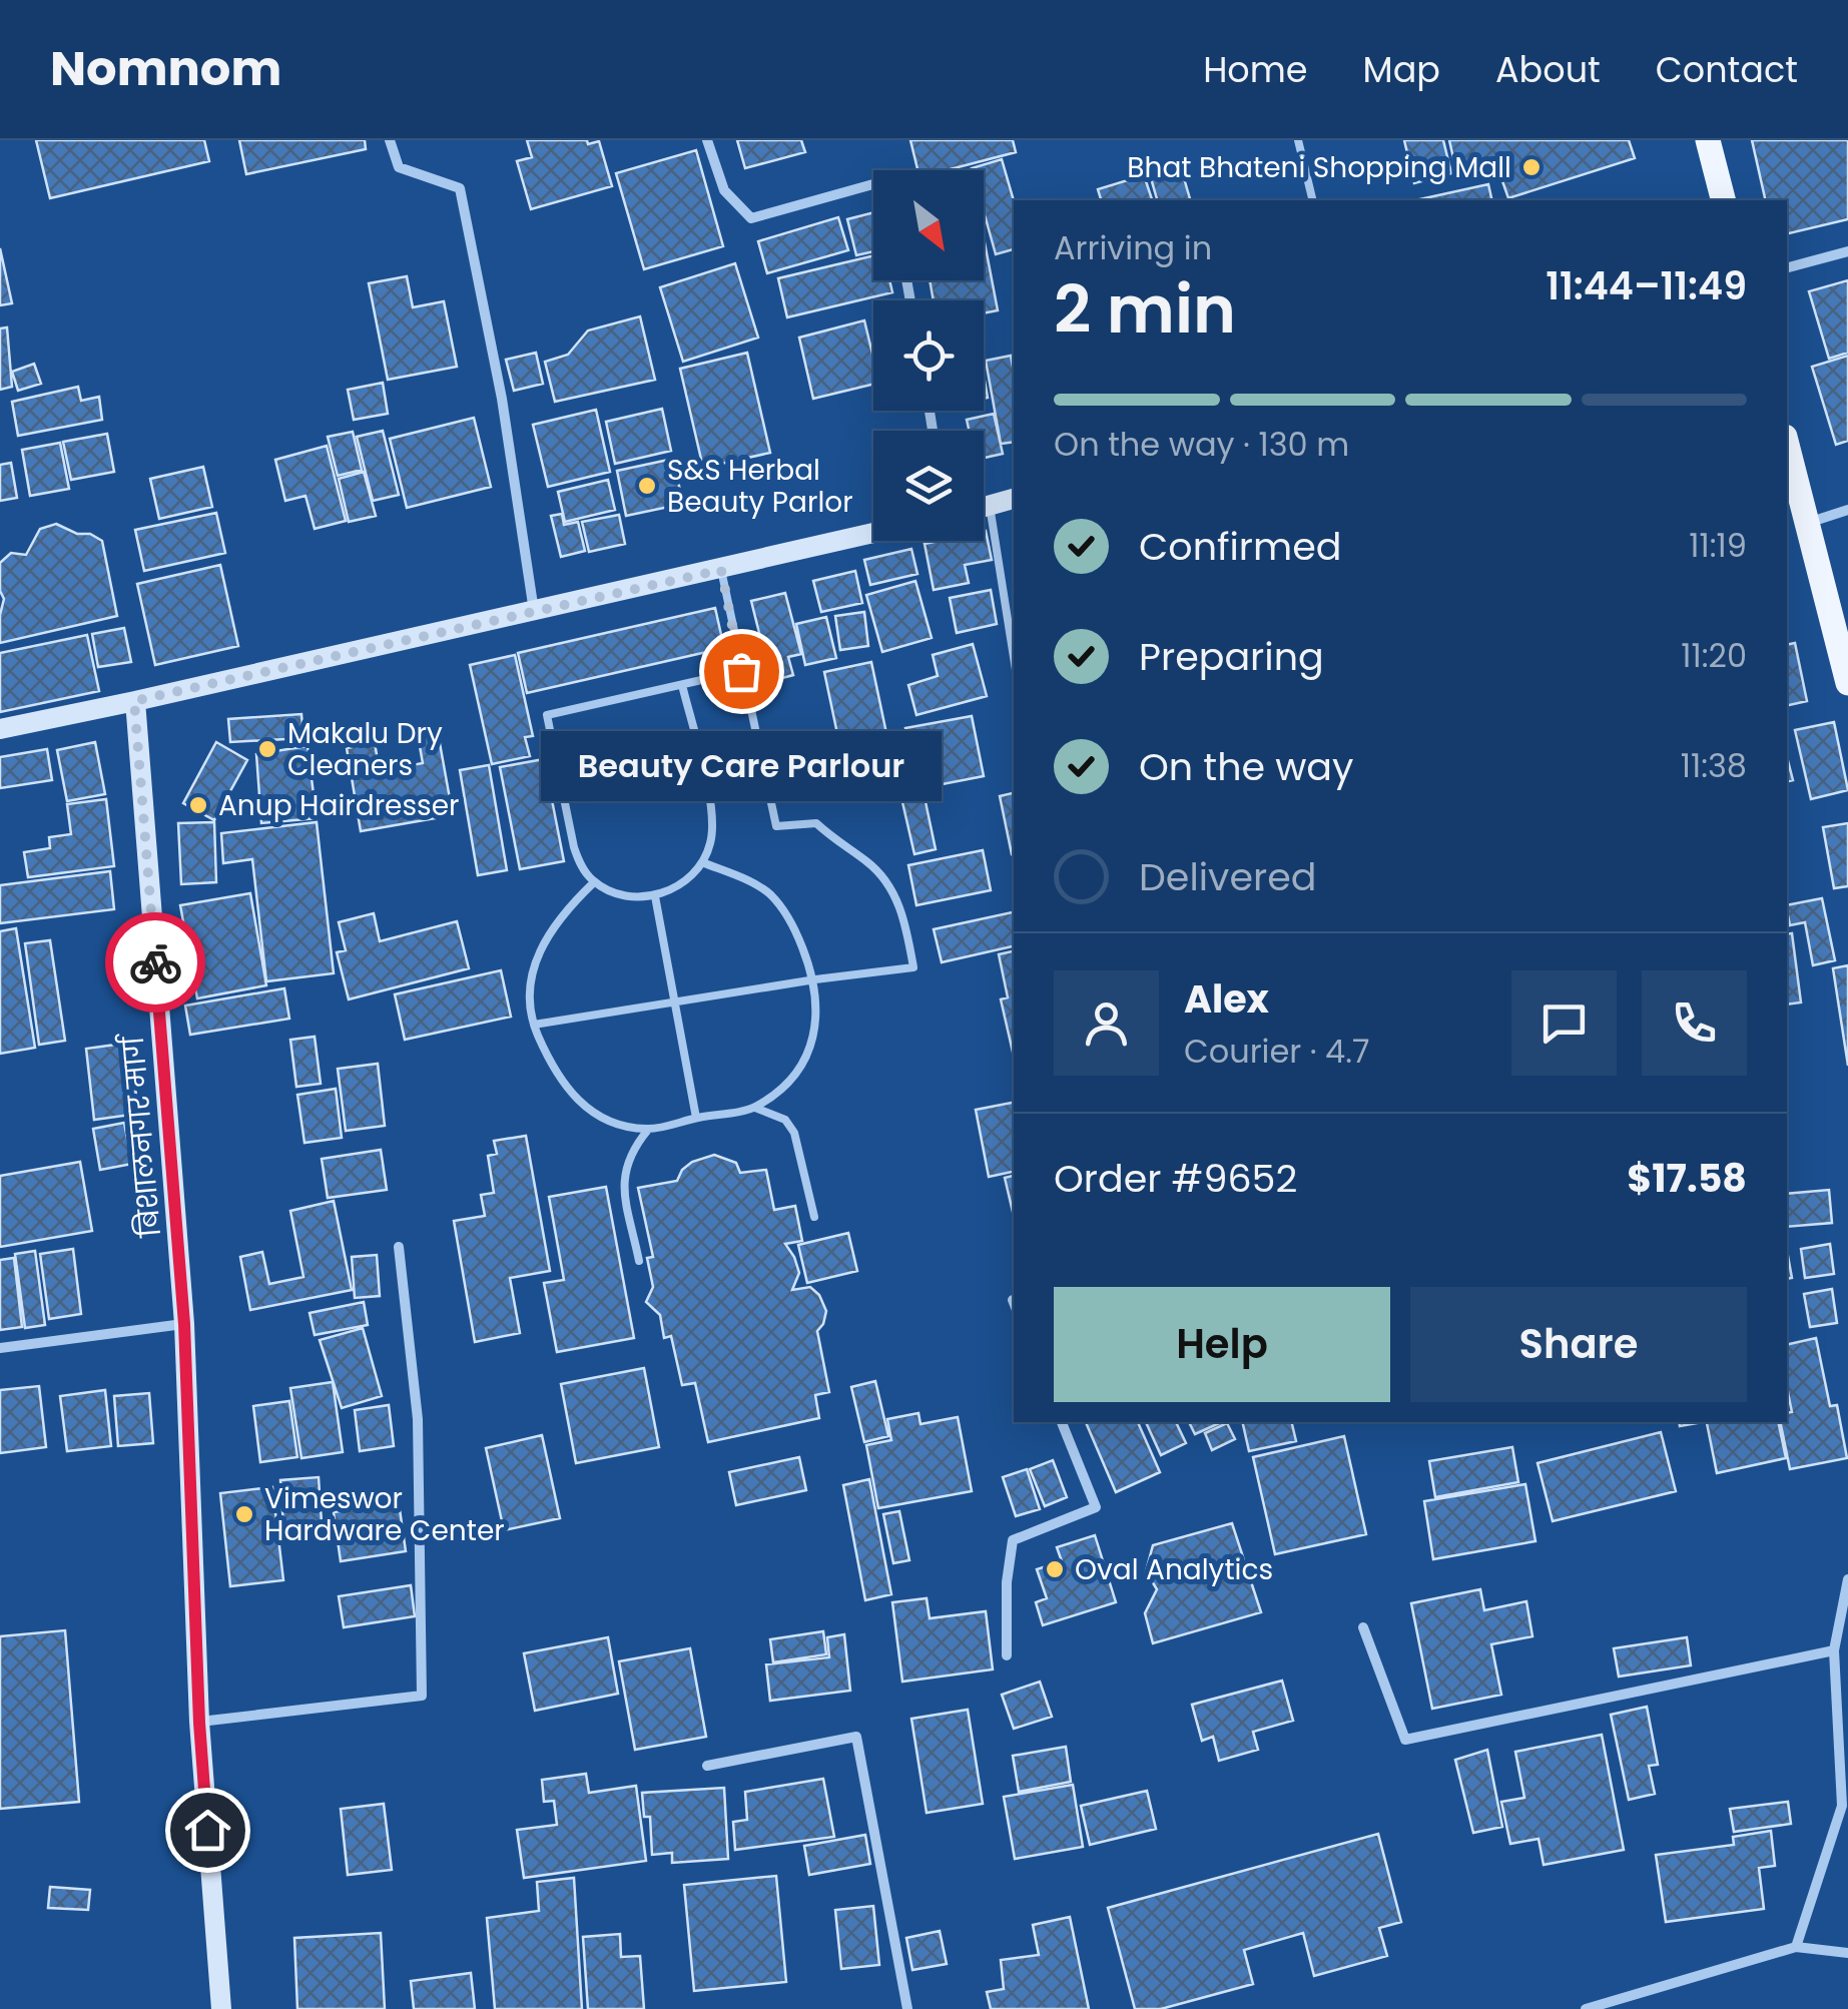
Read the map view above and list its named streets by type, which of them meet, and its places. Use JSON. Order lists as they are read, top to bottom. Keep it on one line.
{"streets":{"main road":["बिशालनगर मार्ग"]},"places":["Bhat Bhateni Shopping Mall","S&S Herbal Beauty Parlor","Beauty Care Parlour","Makalu Dry Cleaners","Anup Hairdresser","Vimeswor Hardware Center","Oval Analytics"],"north":"bottom right","page":{"header":"Nomnom","nav":["Home","Map","About","Contact"],"heading":["2 min","Arriving in","11:44–11:49"],"panel":["Alex","Courier · 4.7","Order #9652","$17.58"],"bar":"On the way · 130 m","list":[["Confirmed","11:19"],["Preparing","11:20"],["On the way","11:38"],"Delivered"],"bubble":"Beauty Care Parlour","buttons":["Help","Share"]}}
